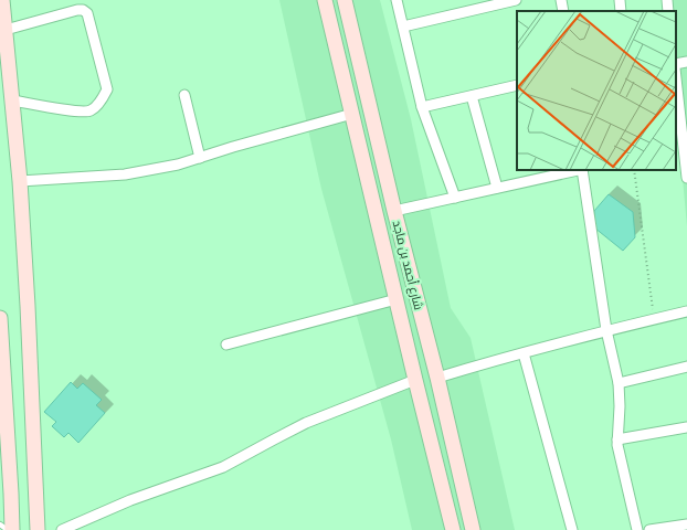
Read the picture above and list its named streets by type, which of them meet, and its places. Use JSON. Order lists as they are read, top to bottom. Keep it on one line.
{"streets":{"main road":["شارع أحمد بن ماجد"]}}
